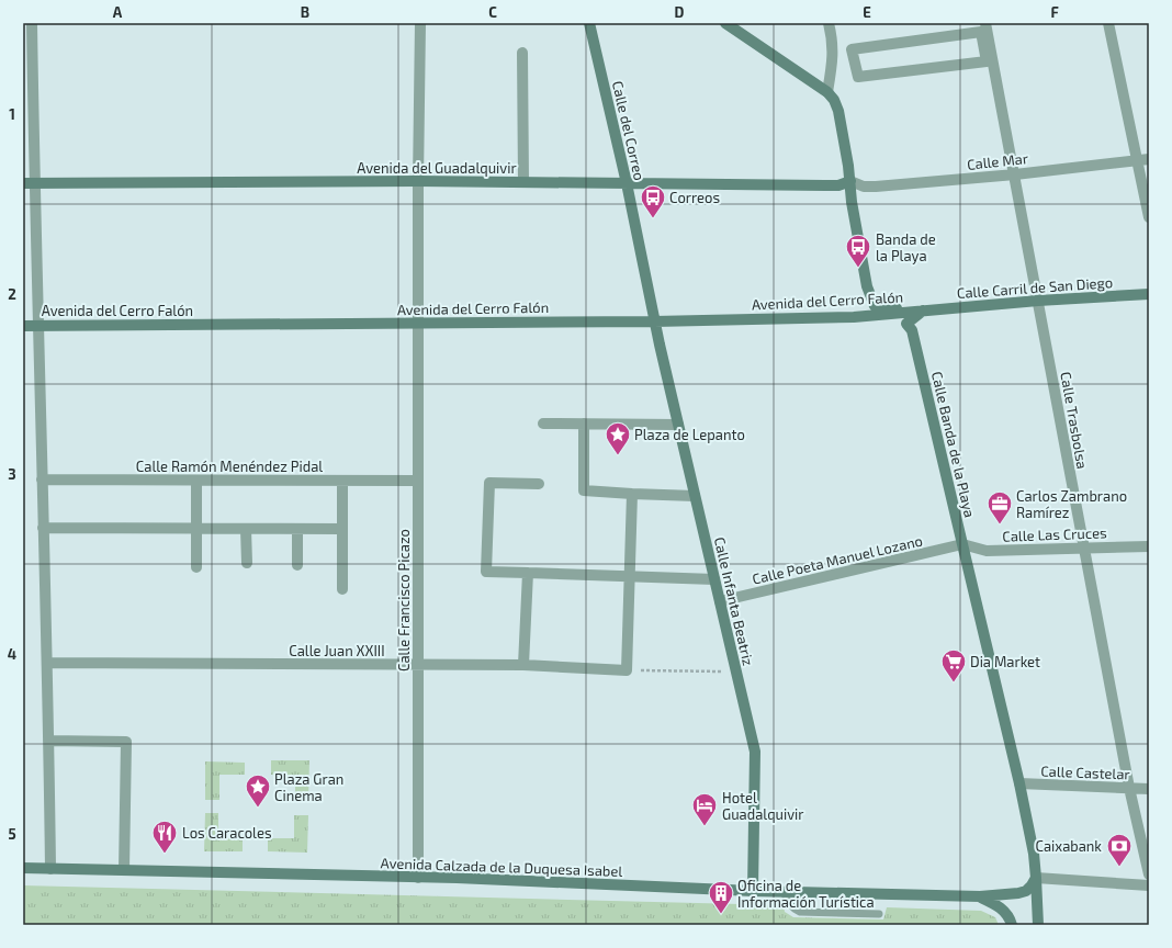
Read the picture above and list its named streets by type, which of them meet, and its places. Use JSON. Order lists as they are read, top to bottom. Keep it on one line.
{"streets":{"street":["Calle del Correo","Calle Mar","Avenida del Guadalquivir","Calle Carril de San Diego","Avenida del Cerro Falón","Calle Trasbolsa","Calle Banda de la Playa","Calle Ramón Menéndez Pidal","Calle Las Cruces","Calle Poeta Manuel Lozano","Calle Francisco Picazo","Calle Infanta Beatriz","Calle Juan XXIII","Calle Castelar","Avenida Calzada de la Duquesa Isabel"]},"crossings":[["Calle del Correo","Avenida del Guadalquivir"],["Calle del Correo","Avenida del Cerro Falón"],["Calle del Correo","Calle Infanta Beatriz"],["Calle Mar","Avenida del Guadalquivir"],["Calle Mar","Calle Trasbolsa"],["Avenida del Guadalquivir","Calle Francisco Picazo"],["Calle Carril de San Diego","Avenida del Cerro Falón"],["Calle Carril de San Diego","Calle Trasbolsa"],["Calle Carril de San Diego","Calle Banda de la Playa"],["Avenida del Cerro Falón","Calle Banda de la Playa"],["Avenida del Cerro Falón","Calle Francisco Picazo"],["Avenida del Cerro Falón","Calle Infanta Beatriz"],["Calle Trasbolsa","Calle Las Cruces"],["Calle Trasbolsa","Calle Castelar"],["Calle Banda de la Playa","Calle Las Cruces"],["Calle Banda de la Playa","Calle Poeta Manuel Lozano"],["Calle Banda de la Playa","Calle Castelar"],["Calle Banda de la Playa","Avenida Calzada de la Duquesa Isabel"],["Calle Ramón Menéndez Pidal","Calle Francisco Picazo"],["Calle Las Cruces","Calle Poeta Manuel Lozano"],["Calle Poeta Manuel Lozano","Calle Infanta Beatriz"],["Calle Francisco Picazo","Calle Juan XXIII"],["Calle Francisco Picazo","Avenida Calzada de la Duquesa Isabel"],["Calle Infanta Beatriz","Avenida Calzada de la Duquesa Isabel"]],"places":{"bus stop":["Correos","Banda de la Playa"],"place":["Plaza de Lepanto","Plaza Gran Cinema"],"office":["Carlos Zambrano Ramírez"],"supermarket":["Dia Market"],"hotel":["Hotel Guadalquivir"],"restaurant":["Los Caracoles"],"bank":["Caixabank"],"building":["Oficina de Información Turística"]},"grid":{"columns":["A","B","C","D","E","F"],"rows":["1","2","3","4","5"]}}
